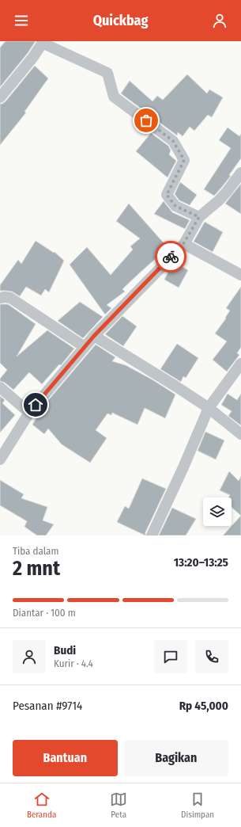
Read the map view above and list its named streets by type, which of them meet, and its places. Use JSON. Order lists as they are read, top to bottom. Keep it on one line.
{"page":{"header":"Quickbag","heading":["2 mnt","Tiba dalam","13:20–13:25"],"panel":["Budi","Kurir · 4.4","Pesanan #9714","Rp 45,000"],"bar":"Diantar · 100 m","buttons":["Bantuan","Bagikan"],"tabs":["Beranda","Peta","Disimpan"]}}
